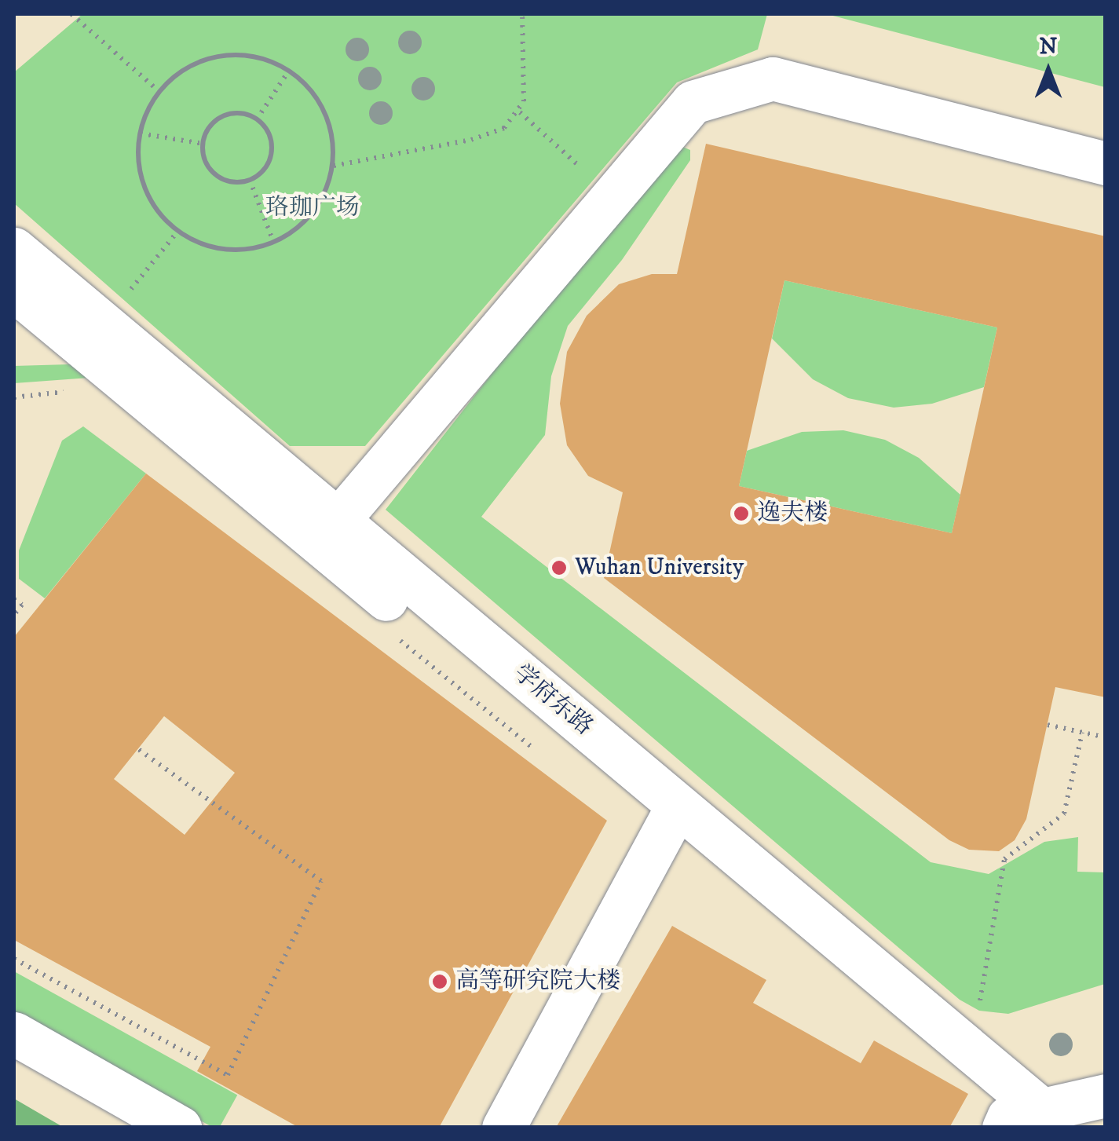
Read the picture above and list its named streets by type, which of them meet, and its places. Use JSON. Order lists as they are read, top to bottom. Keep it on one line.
{"streets":{"street":["学府东路"]},"parks":["珞珈广场"],"places":["逸夫楼","Wuhan University","高等研究院大楼"],"north":"top"}
